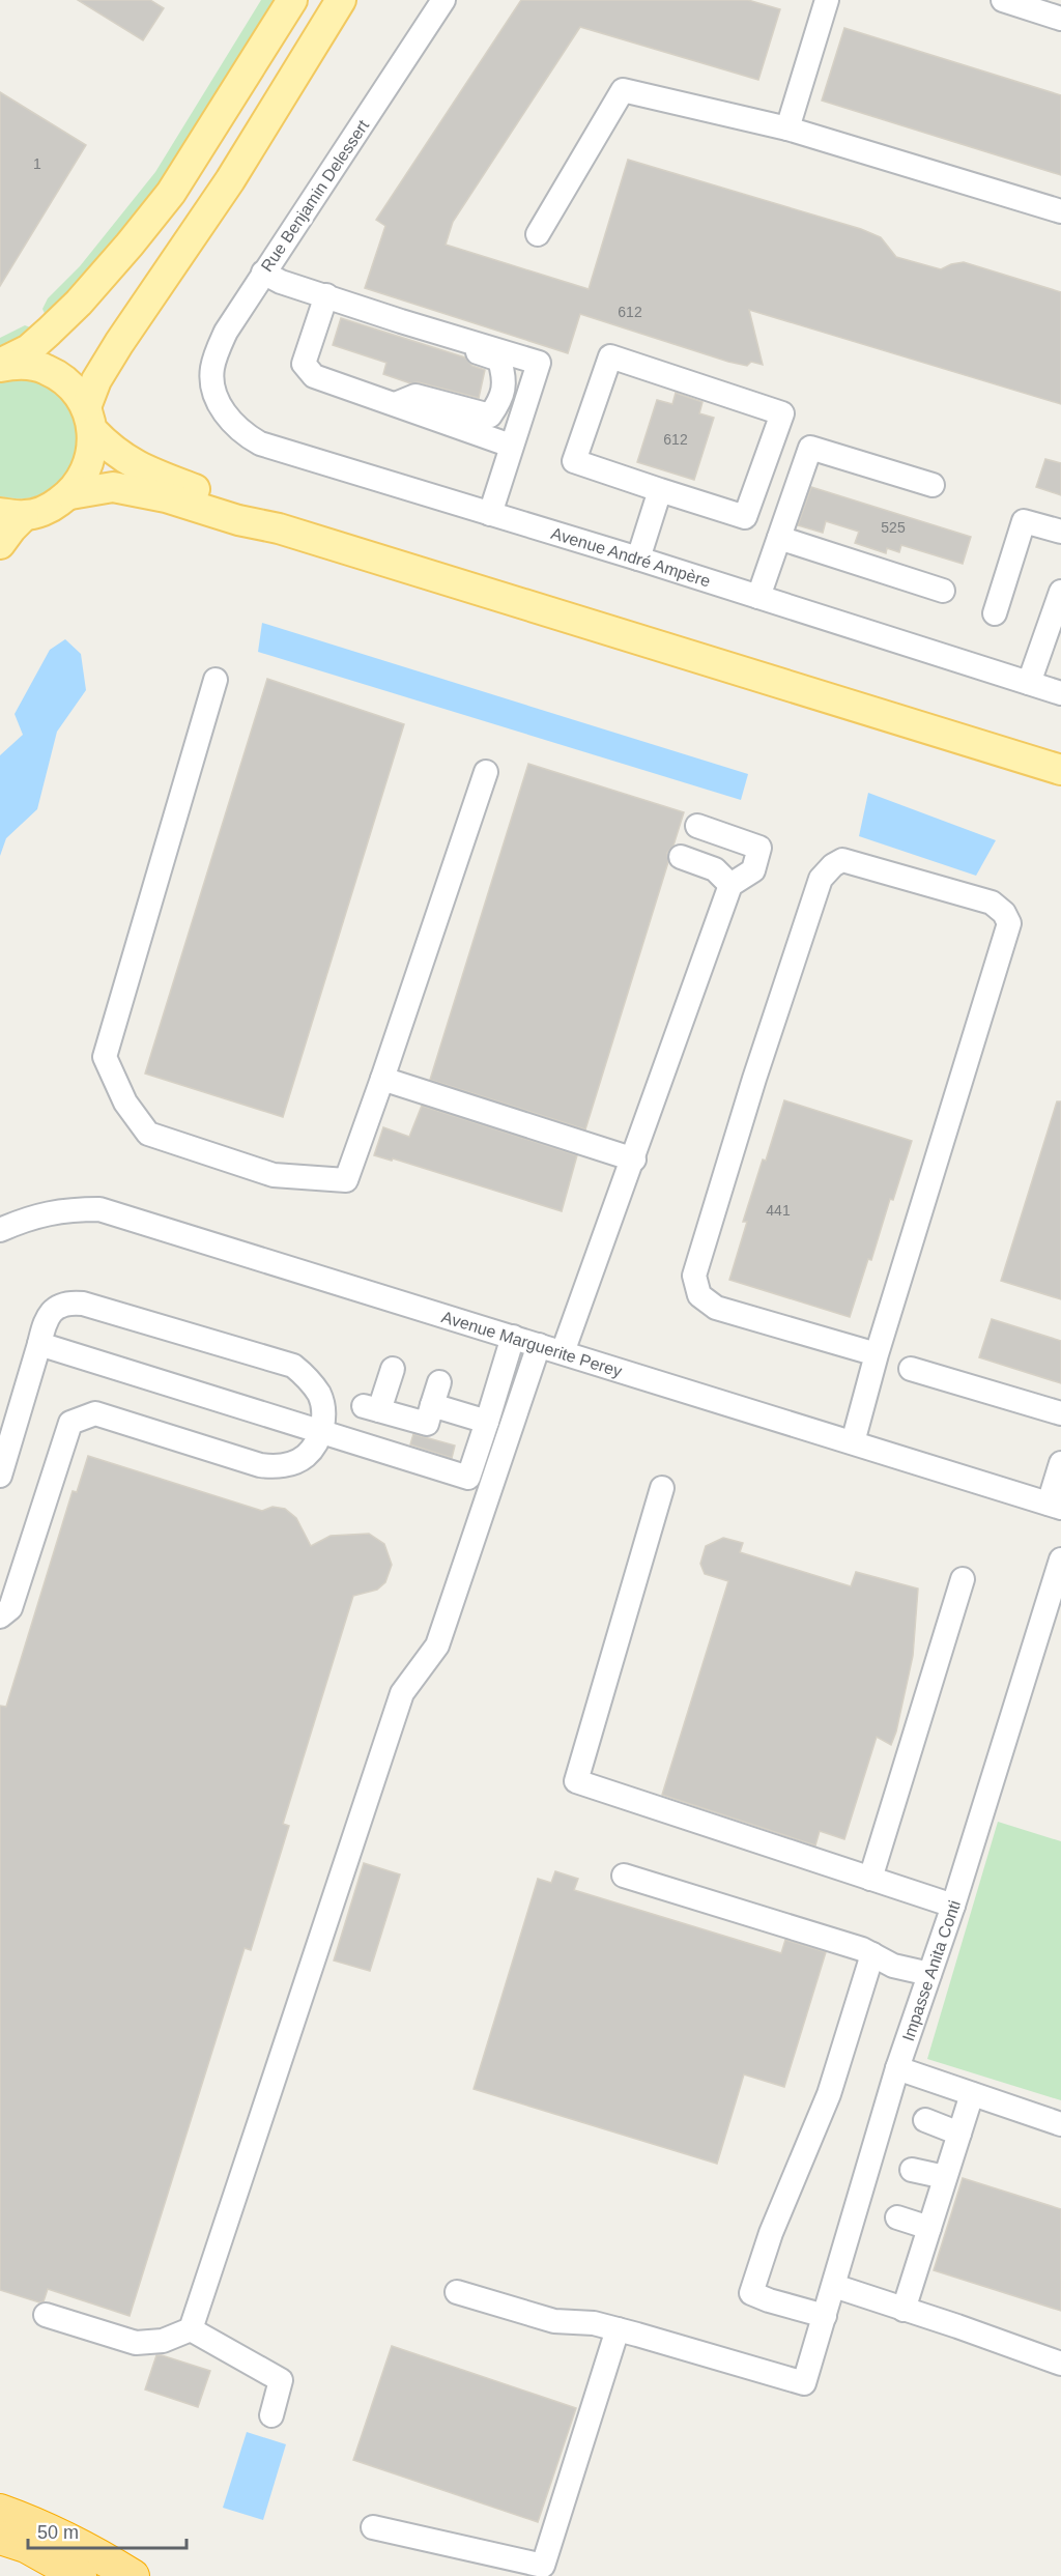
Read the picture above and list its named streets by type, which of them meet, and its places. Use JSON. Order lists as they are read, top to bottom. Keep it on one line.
{"streets":{"street":["Rue Benjamin Delessert","Avenue André Ampère","Avenue Marguerite Perey","Impasse Anita Conti"]},"crossings":[["Rue Benjamin Delessert","Avenue André Ampère"]],"house_numbers":["1","612","612","525","441"],"scale_bar":"50 m"}
